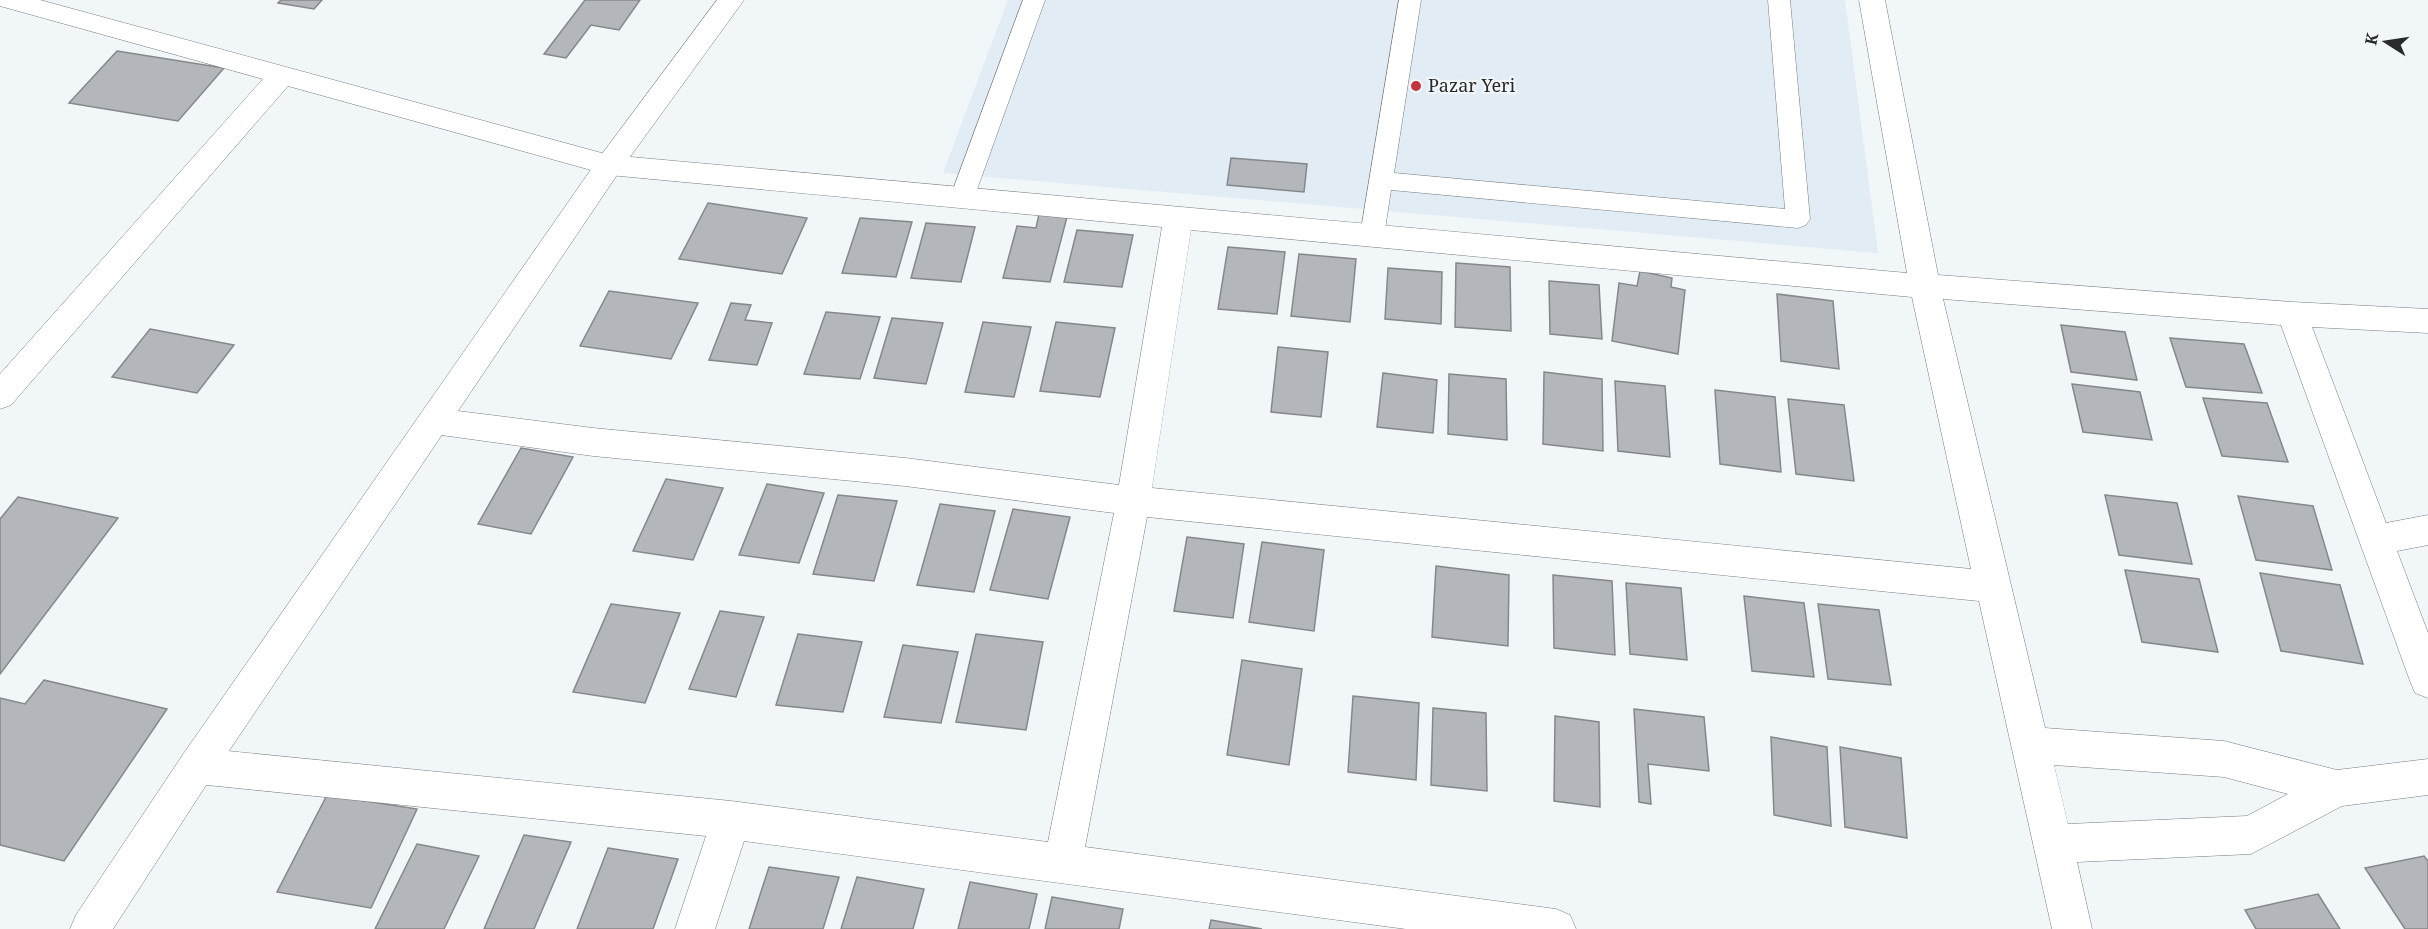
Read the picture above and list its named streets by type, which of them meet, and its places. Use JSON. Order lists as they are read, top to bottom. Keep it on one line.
{"places":["Pazar Yeri"],"north":"left"}
